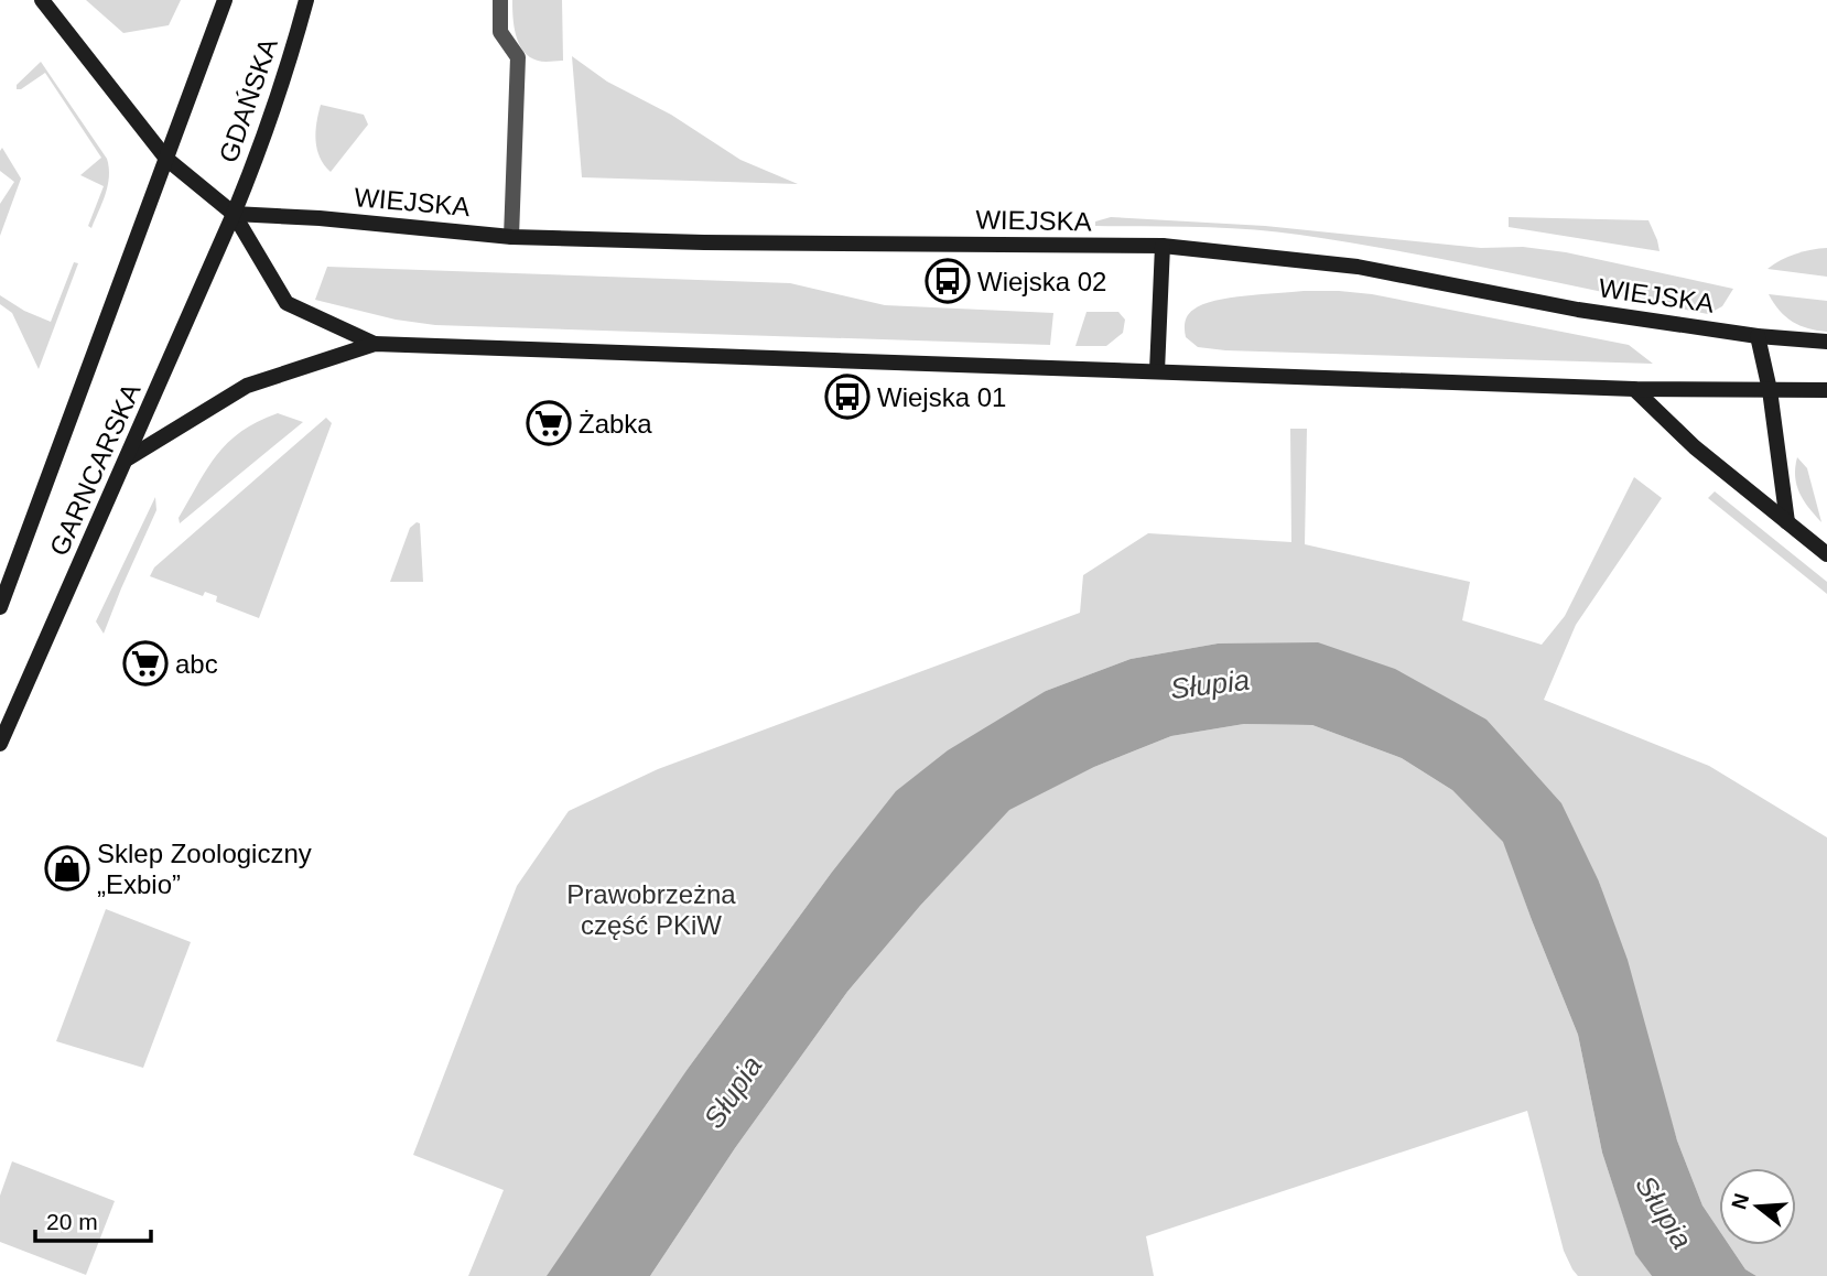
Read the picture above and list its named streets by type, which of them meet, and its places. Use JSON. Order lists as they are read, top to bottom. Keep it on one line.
{"streets":{"main road":["GDAŃSKA","WIEJSKA","GARNCARSKA"]},"crossings":[["GDAŃSKA","WIEJSKA"],["GDAŃSKA","GARNCARSKA"],["WIEJSKA","GARNCARSKA"]],"water":["Słupia"],"parks":["Prawobrzeżna część PKiW"],"places":{"bus stop":["Wiejska 02","Wiejska 01"],"supermarket":["Żabka","abc"],"shop":["Sklep Zoologiczny „Exbio”"]},"scale_bar":"20 m","north":"left"}
